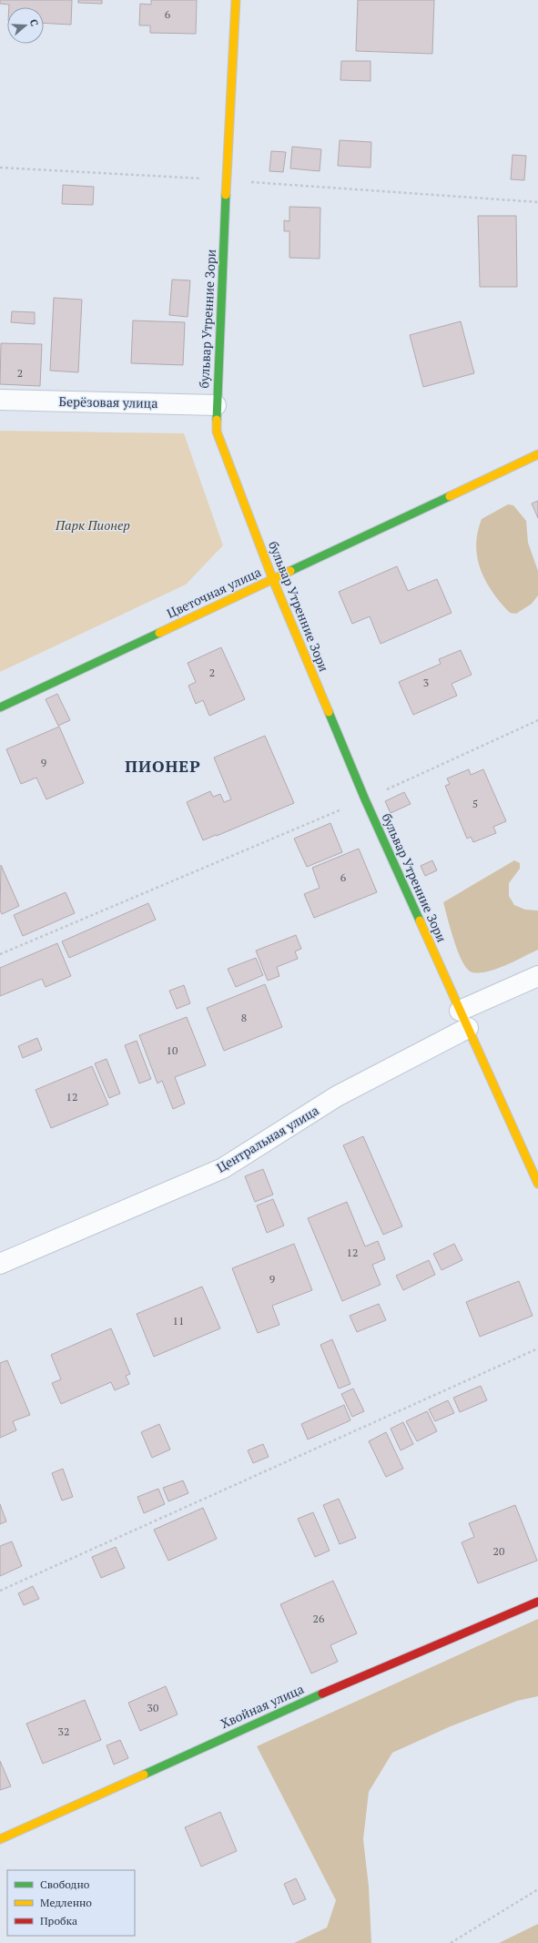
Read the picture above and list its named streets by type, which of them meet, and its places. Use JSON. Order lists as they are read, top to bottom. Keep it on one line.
{"streets":{"street":["бульвар Утренние Зори","Берёзовая улица","Цветочная улица","Центральная улица","Хвойная улица"]},"crossings":[["бульвар Утренние Зори","Берёзовая улица"],["бульвар Утренние Зори","Цветочная улица"],["бульвар Утренние Зори","Центральная улица"]],"districts":["ПИОНЕР"],"parks":["Парк Пионер"],"house_numbers":["6","2","2","3","9","5","6","8","10","12","12","9","11","20","26","30","32"],"legend":["Свободно","Медленно","Пробка"],"north":"right"}
